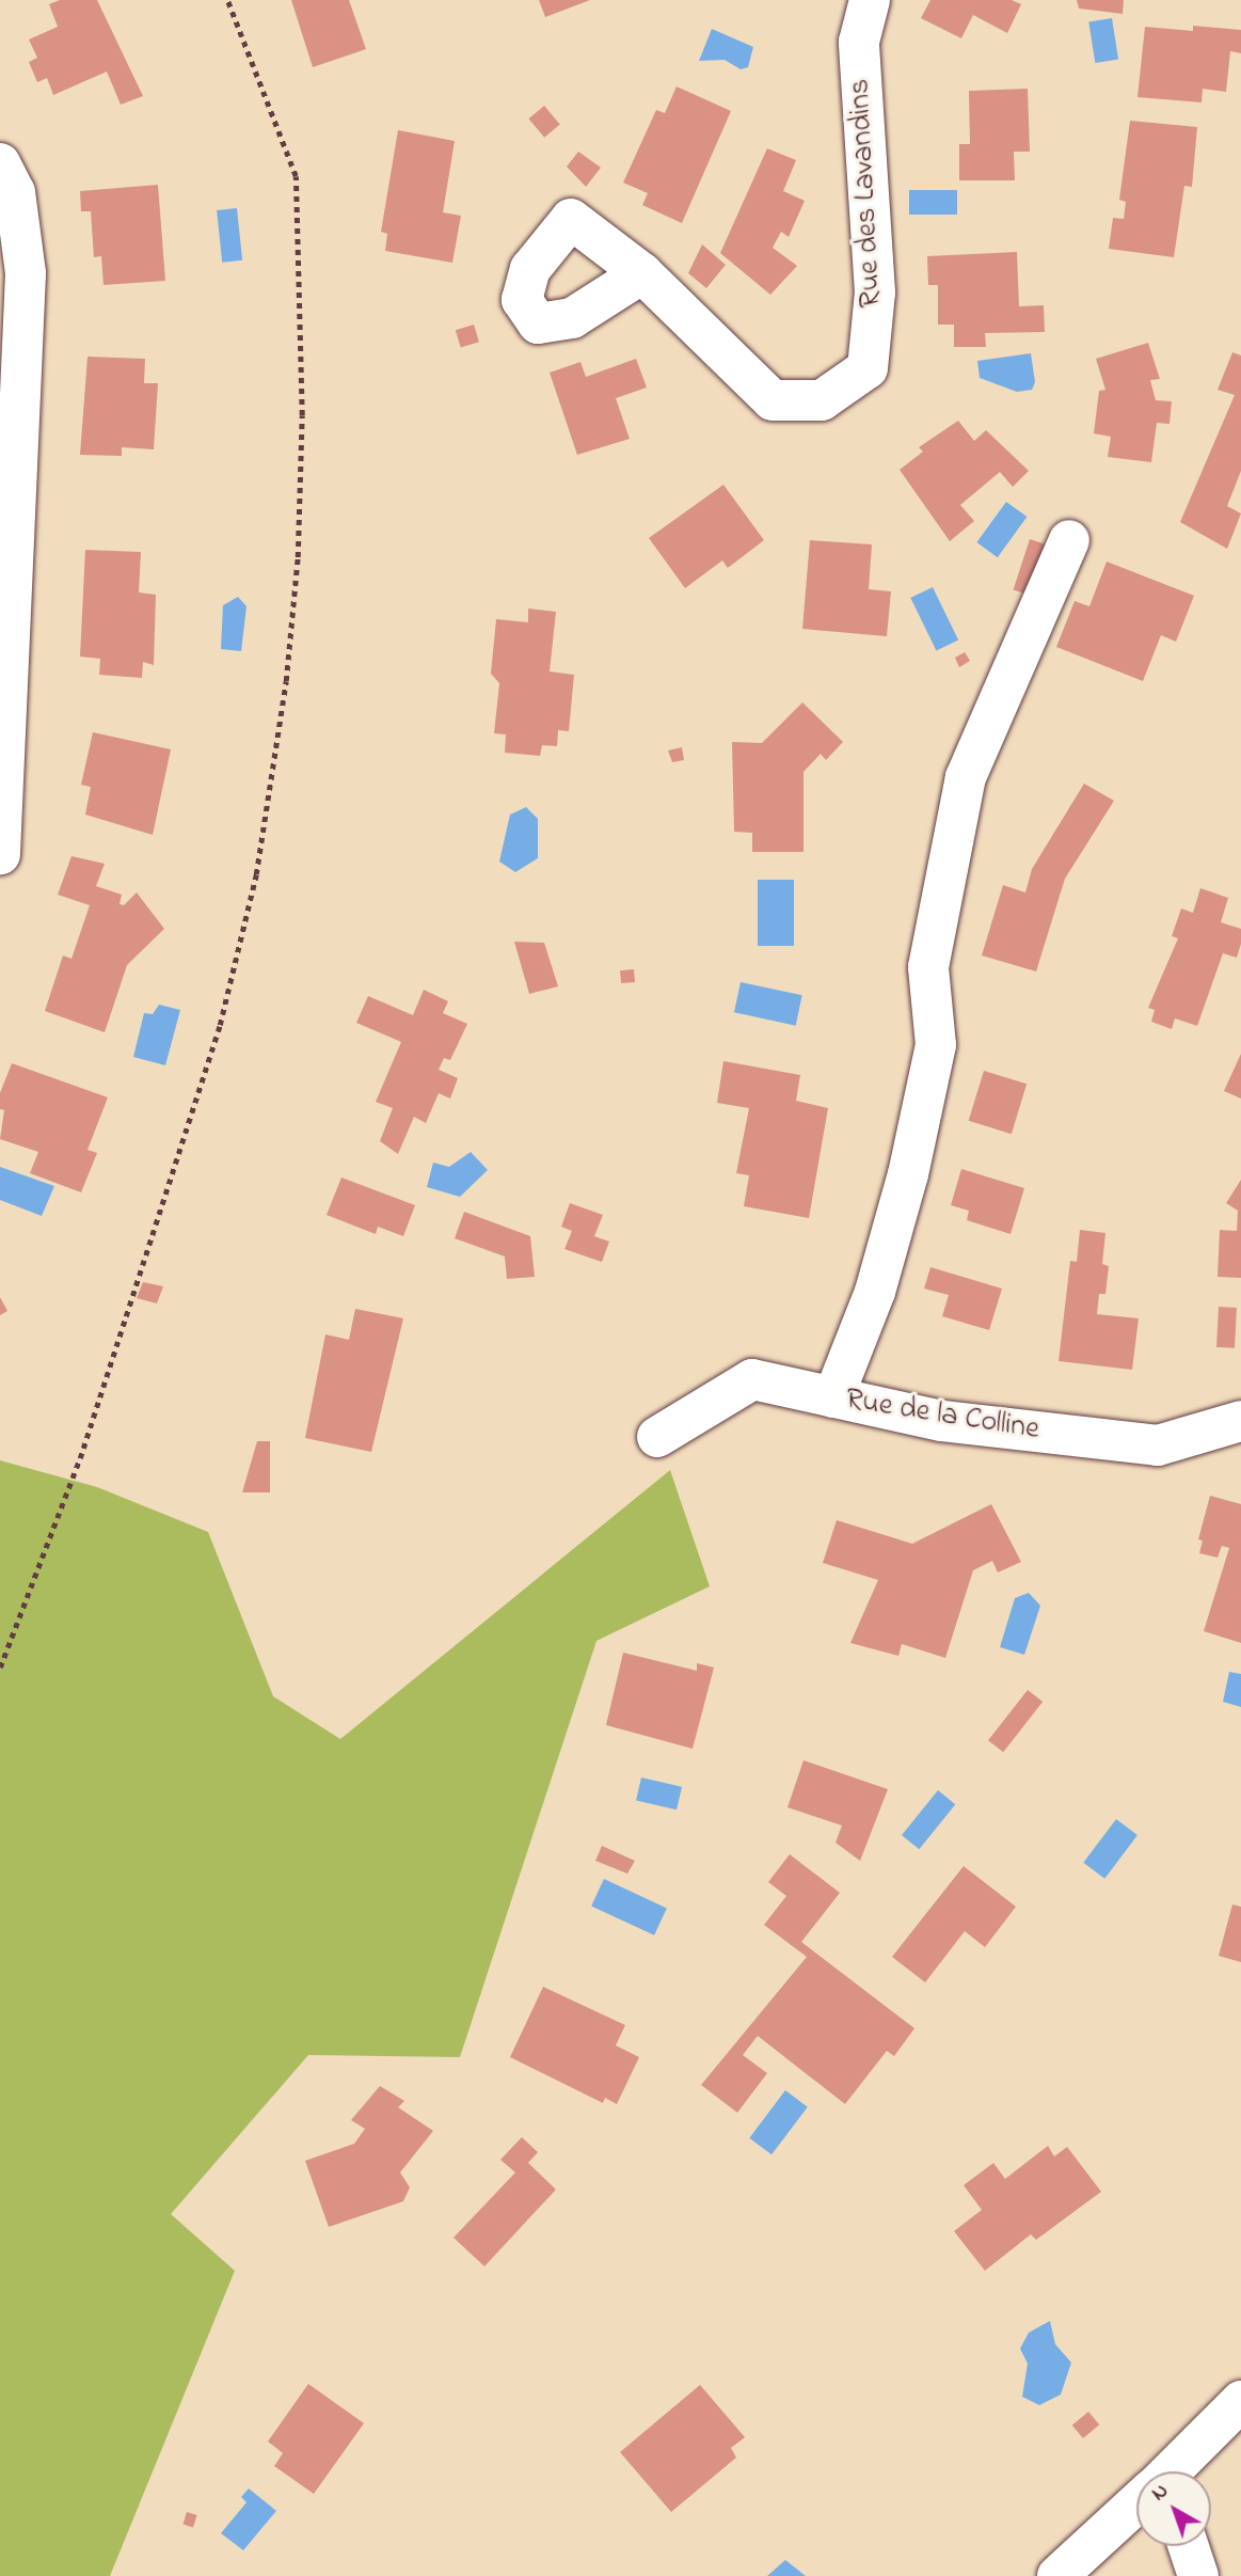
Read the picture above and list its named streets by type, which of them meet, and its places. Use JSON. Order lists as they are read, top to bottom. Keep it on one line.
{"streets":{"street":["Rue des Lavandins","Rue de la Colline"]},"north":"top left"}
